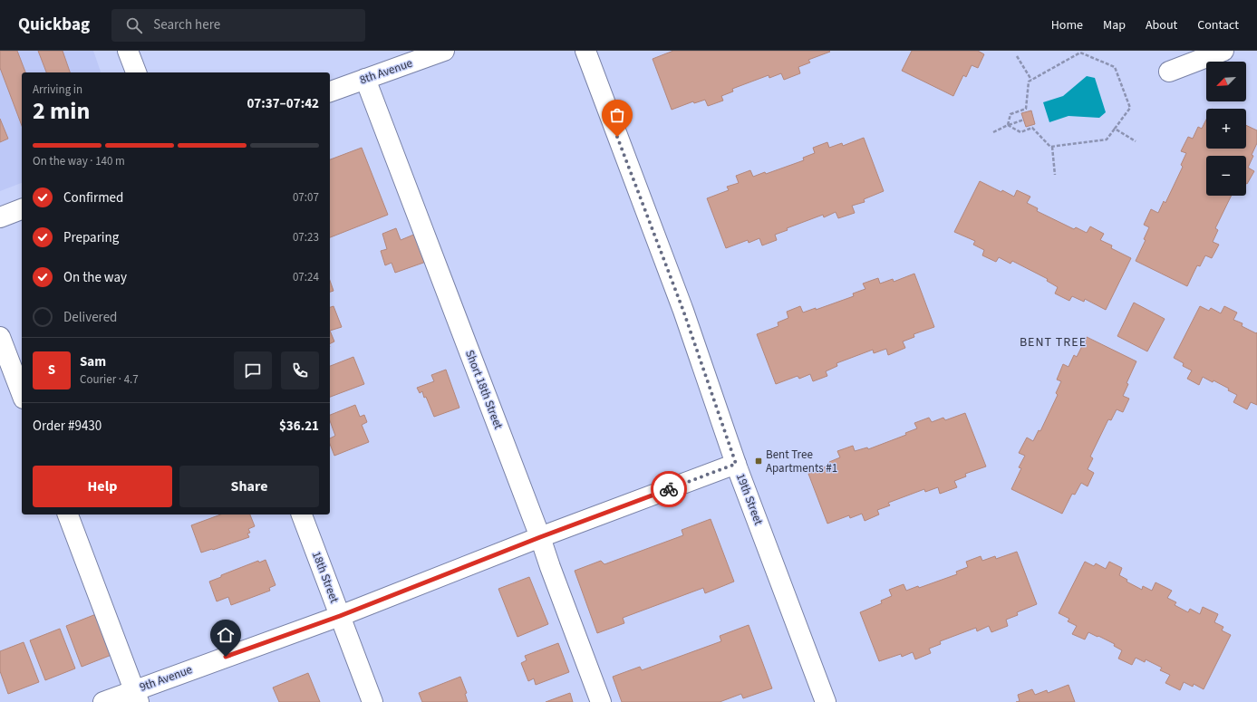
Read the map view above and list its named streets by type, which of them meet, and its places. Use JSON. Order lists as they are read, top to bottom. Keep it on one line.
{"streets":{"street":["8th Avenue","Short 18th Street","19th Street","18th Street","9th Avenue"]},"crossings":[["8th Avenue","Short 18th Street"],["Short 18th Street","9th Avenue"],["19th Street","9th Avenue"],["18th Street","9th Avenue"]],"districts":["BENT TREE"],"places":{"transit":["Bent Tree Apartments #1"]},"north":"bottom left","page":{"header":"Quickbag","search":"Search here","nav":["Home","Map","About","Contact"],"map_buttons":["+","−"],"heading":["2 min","Arriving in","07:37–07:42"],"panel":["Sam","Courier · 4.7","Order #9430","$36.21"],"bar":"On the way · 140 m","list":[["Confirmed","07:07"],["Preparing","07:23"],["On the way","07:24"],"Delivered"],"round":"S","buttons":["Help","Share"]}}
